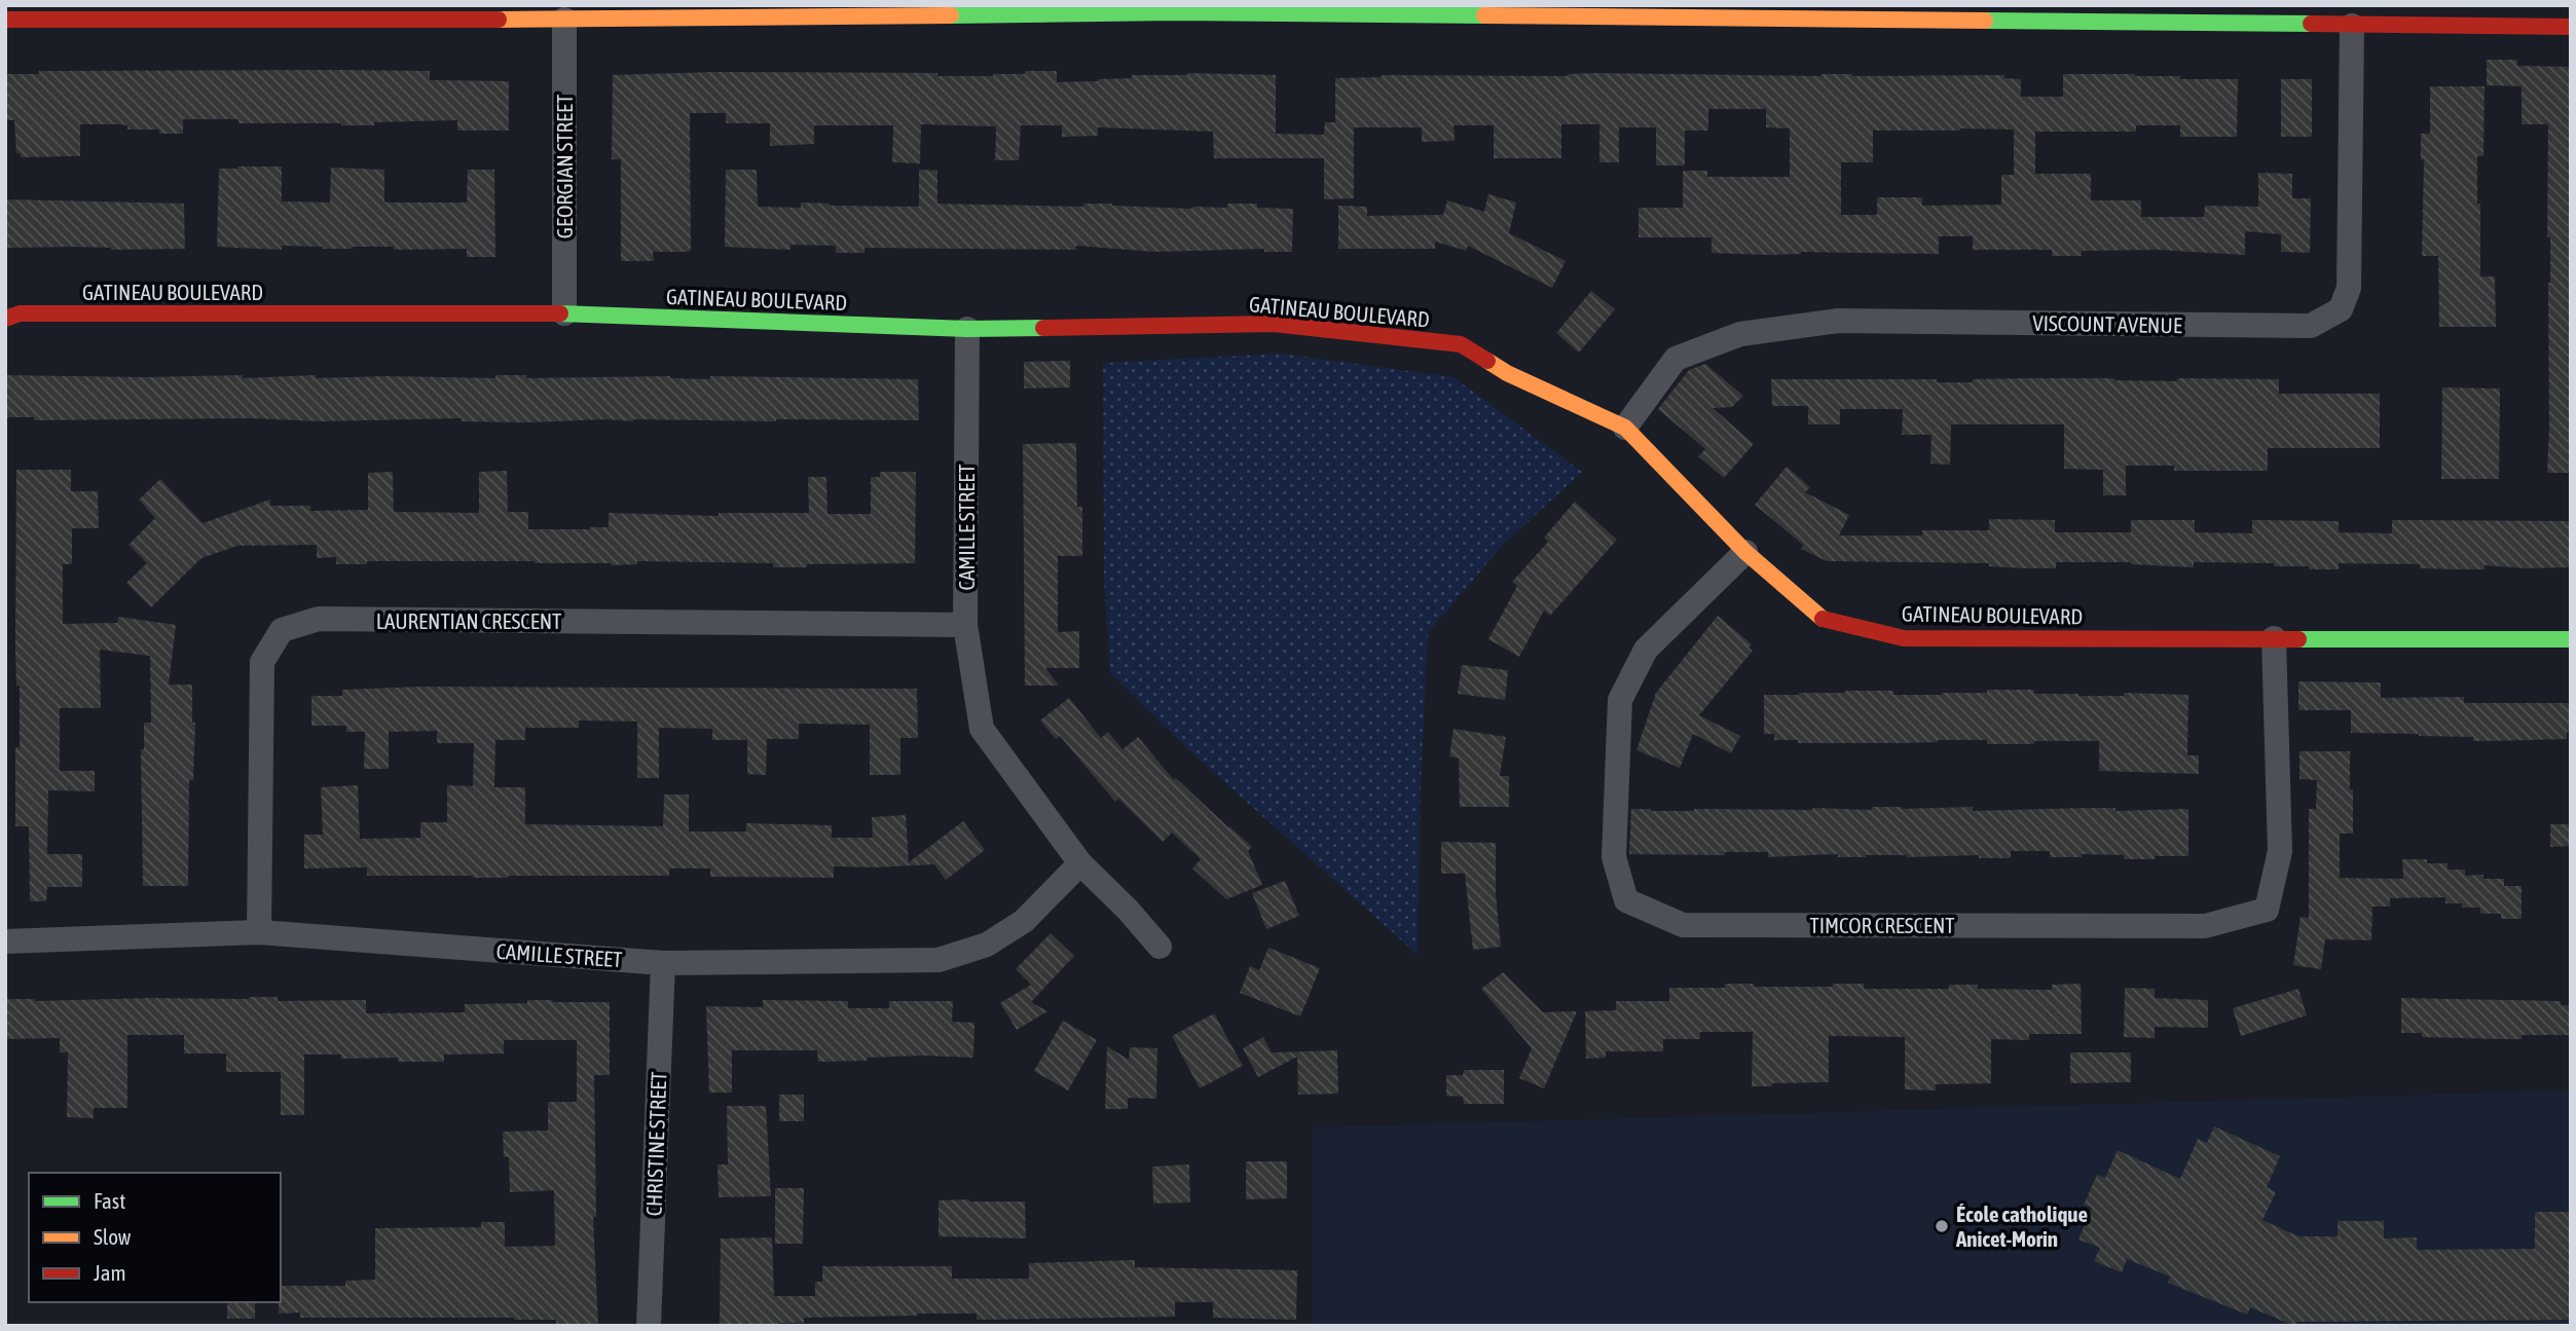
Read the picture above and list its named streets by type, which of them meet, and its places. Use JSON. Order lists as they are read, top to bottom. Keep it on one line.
{"streets":{"street":["GEORGIAN STREET","GATINEAU BOULEVARD","VISCOUNT AVENUE","CAMILLE STREET","LAURENTIAN CRESCENT","TIMCOR CRESCENT","CHRISTINE STREET"]},"crossings":[["GEORGIAN STREET","GATINEAU BOULEVARD"],["GATINEAU BOULEVARD","VISCOUNT AVENUE"],["GATINEAU BOULEVARD","CAMILLE STREET"],["GATINEAU BOULEVARD","TIMCOR CRESCENT"],["CAMILLE STREET","LAURENTIAN CRESCENT"],["CAMILLE STREET","CHRISTINE STREET"]],"places":["École catholique Anicet-Morin"],"legend":["Fast","Slow","Jam"]}
